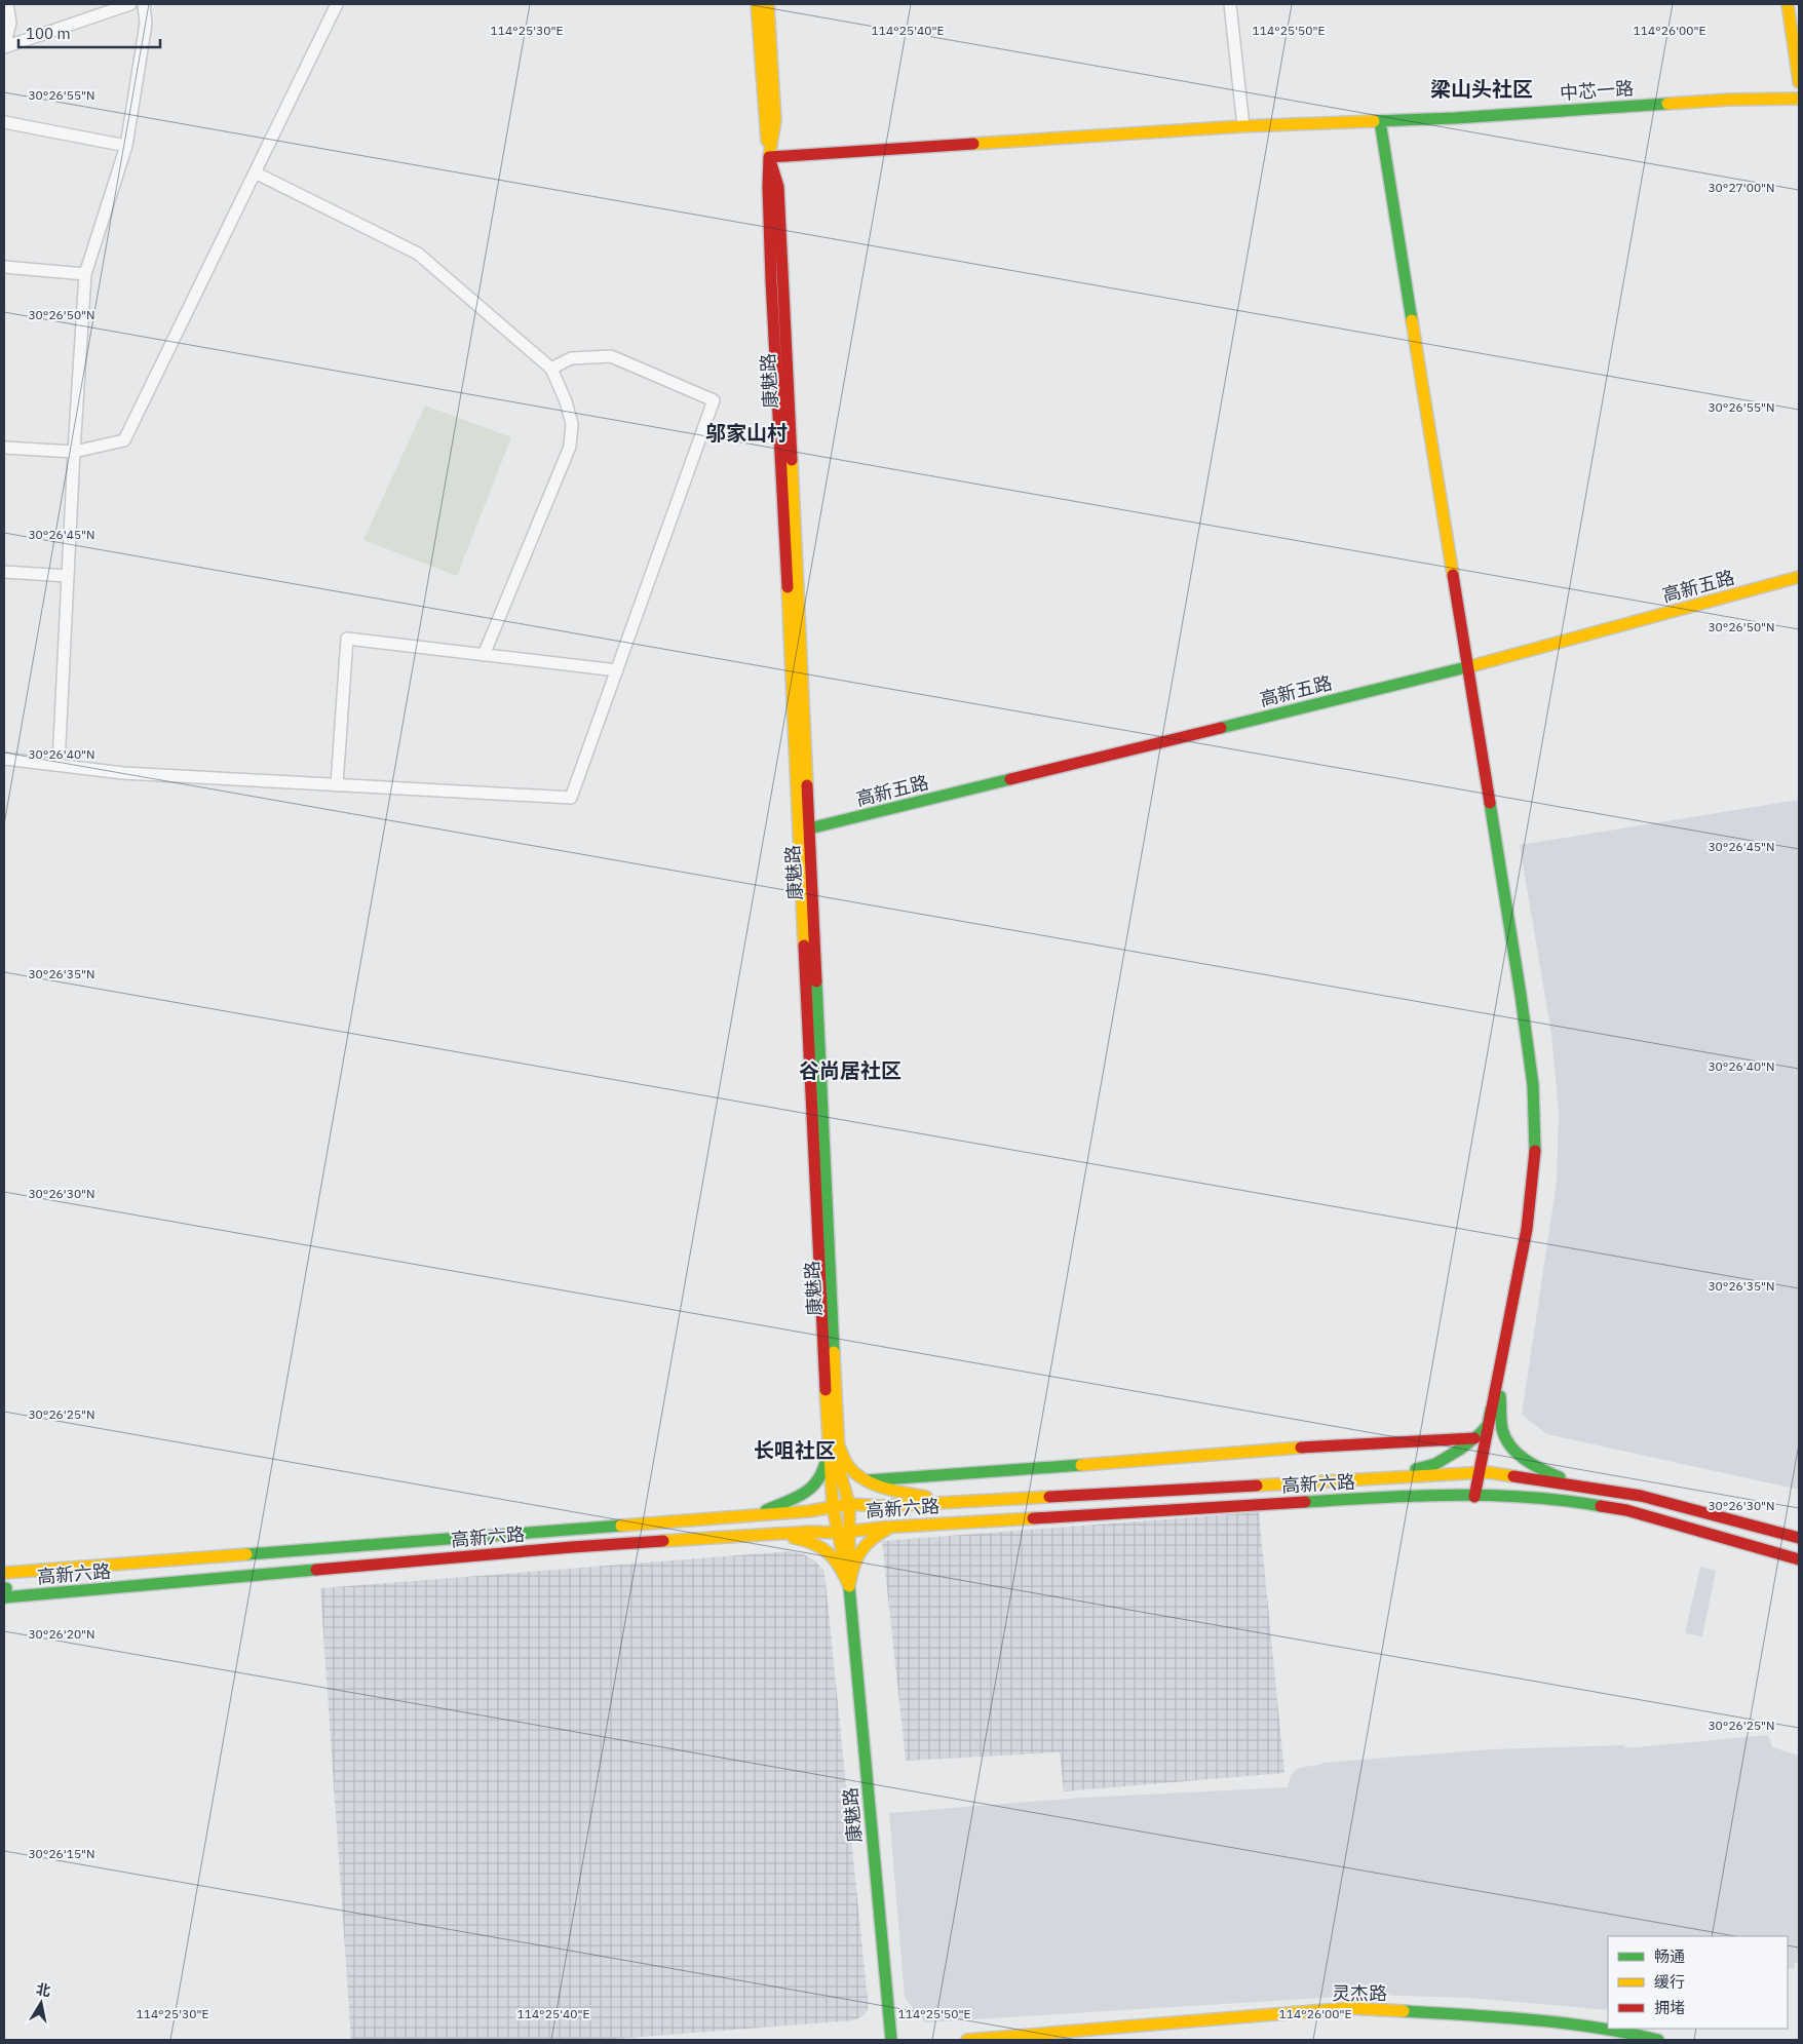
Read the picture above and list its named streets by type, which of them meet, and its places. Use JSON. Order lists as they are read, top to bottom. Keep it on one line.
{"streets":{"main road":["中芯一路","康魅路","高新五路","高新六路","灵杰路"]},"crossings":[["中芯一路","康魅路"],["康魅路","高新五路"],["康魅路","高新六路"]],"districts":["梁山头社区","邬家山村","谷尚居社区","长咀社区"],"legend":["畅通","缓行","拥堵"],"scale_bar":"100 m","north":"top","coordinates":["114°25'30\"E","114°25'40\"E","114°25'50\"E","114°26'00\"E","30°26'55\"N","30°27'00\"N","30°26'50\"N","30°26'45\"N","30°26'40\"N","30°26'35\"N","30°26'30\"N","30°26'25\"N","30°26'20\"N","30°26'15\"N"]}
